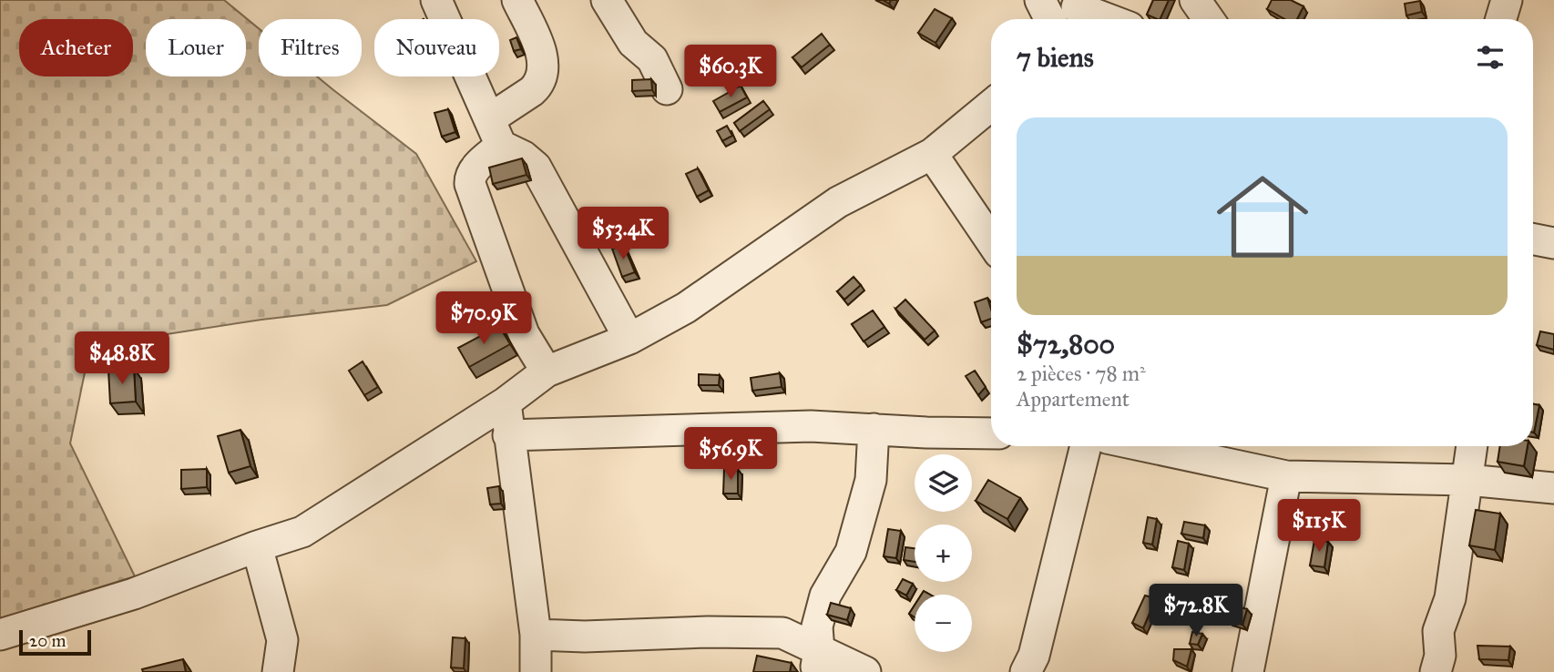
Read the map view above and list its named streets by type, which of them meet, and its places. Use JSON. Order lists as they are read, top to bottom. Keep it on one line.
{"scale_bar":"20 m","page":{"chip":["Acheter","Louer","Filtres","Nouveau"],"heading":"7 biens","price":["$60.3K","$53.4K","$70.9K","$48.8K","$56.9K","$115K","$72.8K"],"list":[{"name":"$72,800","note":"2 pièces · 78 m² · Appartement"}],"map_buttons":["+","−"],"scale":"20 m"}}
